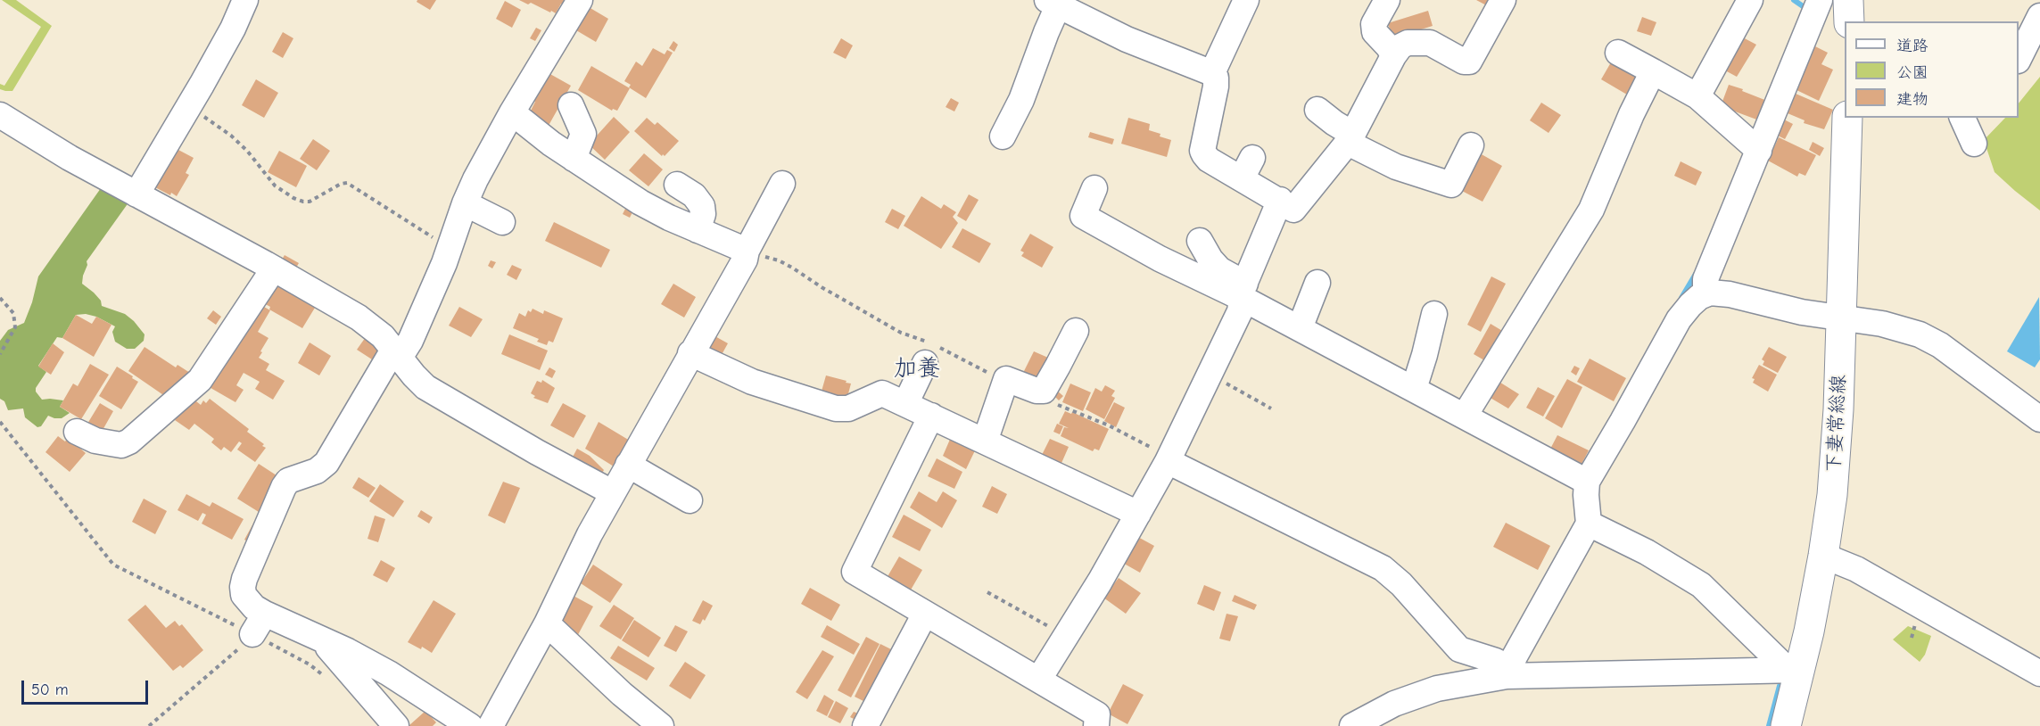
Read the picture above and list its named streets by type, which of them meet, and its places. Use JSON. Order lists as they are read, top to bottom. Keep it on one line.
{"streets":{"main road":["下妻常総線"]},"districts":["加養"],"legend":["道路","公園","建物"],"scale_bar":"50 m"}
